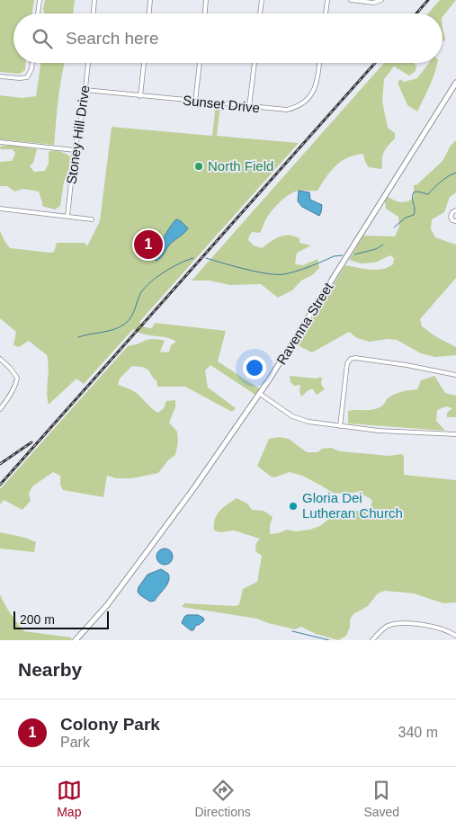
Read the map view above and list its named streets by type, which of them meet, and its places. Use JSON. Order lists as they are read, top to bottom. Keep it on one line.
{"streets":{"street":["Sunset Drive","Stoney Hill Drive","Ravenna Street"]},"crossings":[["Sunset Drive","Stoney Hill Drive"]],"places":["North Field","Gloria Dei Lutheran Church"],"scale_bar":"200 m","page":{"search":"Search here","pins":"1","scale":"200 m","heading":"Nearby","list":[{"mark":"1","name":"Colony Park","note":"Park","value":"340 m"}],"nav":["Map","Directions","Saved"]}}
